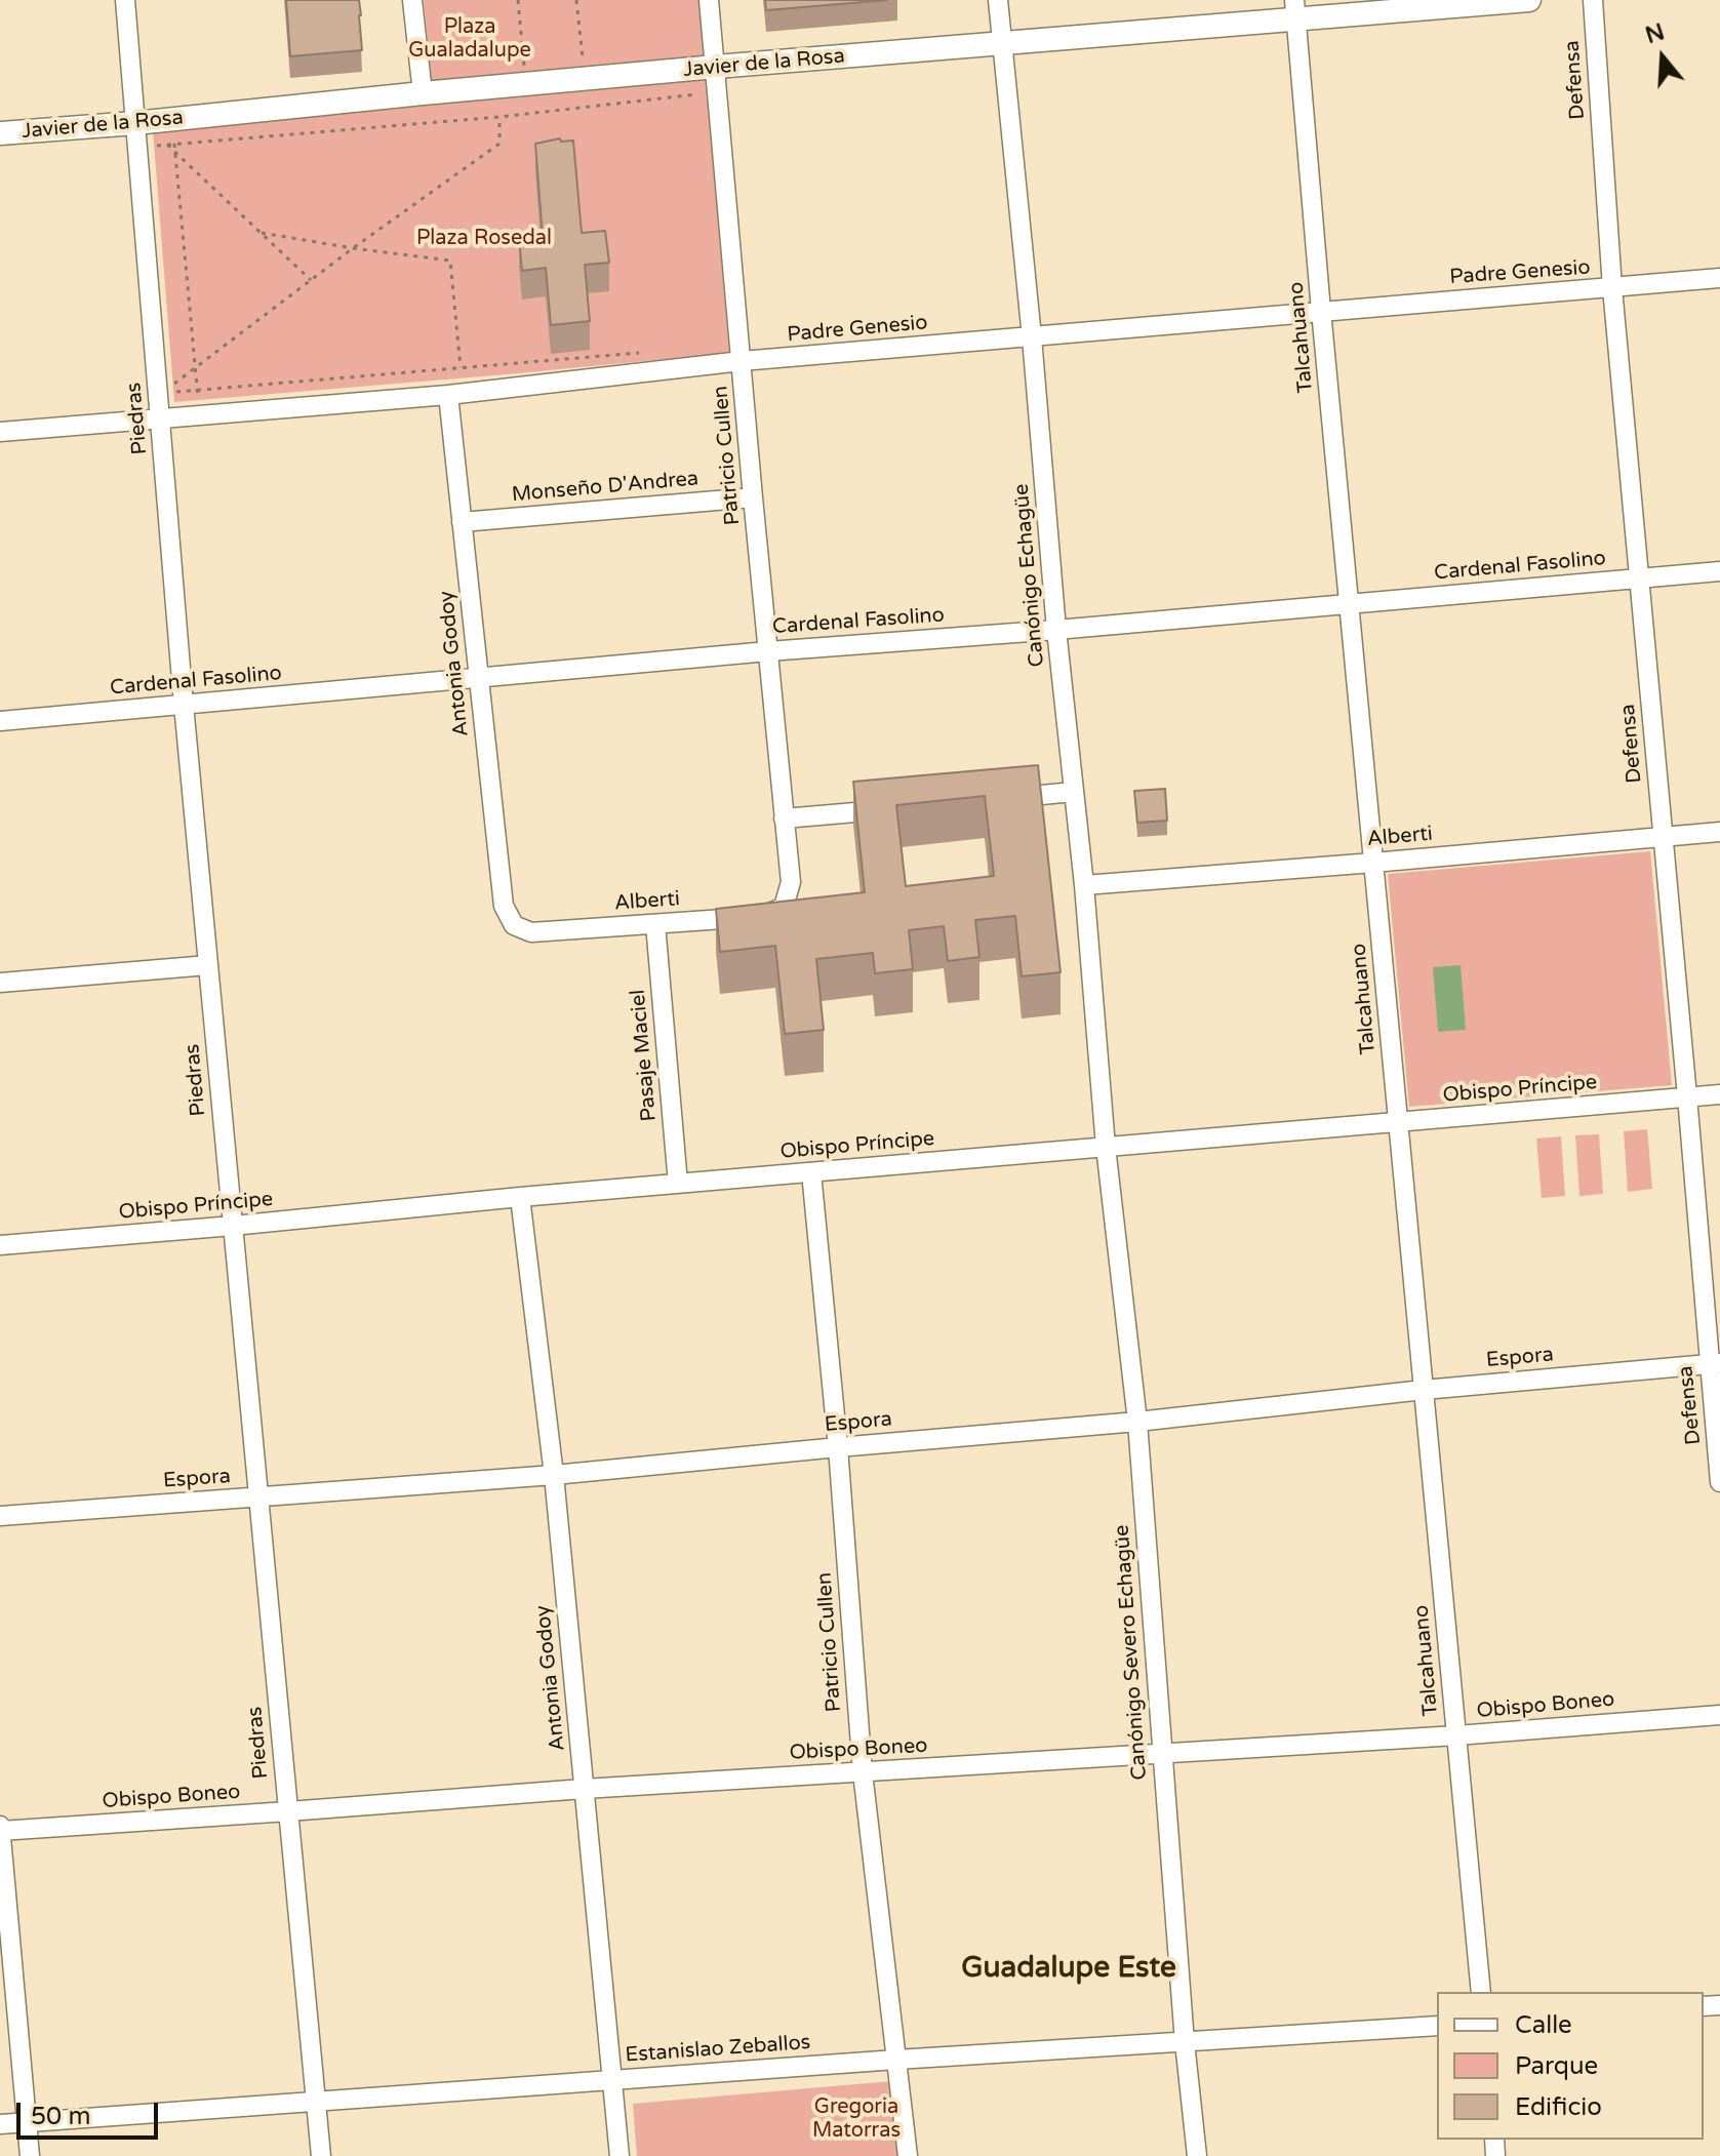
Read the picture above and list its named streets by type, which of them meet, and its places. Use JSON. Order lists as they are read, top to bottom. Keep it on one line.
{"streets":{"street":["Javier de la Rosa","Defensa","Padre Genesio","Talcahuano","Piedras","Patricio Cullen","Monseño D'Andrea","Cardenal Fasolino","Canónigo Echagüe","Antonia Godoy","Alberti","Pasaje Maciel","Obispo Príncipe","Espora","Canónigo Severo Echagüe","Obispo Boneo","Estanislao Zeballos"]},"crossings":[["Javier de la Rosa","Talcahuano"],["Javier de la Rosa","Piedras"],["Javier de la Rosa","Patricio Cullen"],["Javier de la Rosa","Canónigo Echagüe"],["Defensa","Padre Genesio"],["Defensa","Cardenal Fasolino"],["Defensa","Alberti"],["Defensa","Obispo Príncipe"],["Defensa","Espora"],["Padre Genesio","Talcahuano"],["Padre Genesio","Piedras"],["Padre Genesio","Patricio Cullen"],["Padre Genesio","Canónigo Echagüe"],["Padre Genesio","Antonia Godoy"],["Talcahuano","Cardenal Fasolino"],["Talcahuano","Alberti"],["Talcahuano","Obispo Príncipe"],["Talcahuano","Espora"],["Talcahuano","Obispo Boneo"],["Piedras","Cardenal Fasolino"],["Piedras","Obispo Príncipe"],["Piedras","Espora"],["Piedras","Obispo Boneo"],["Piedras","Estanislao Zeballos"],["Patricio Cullen","Monseño D'Andrea"],["Patricio Cullen","Cardenal Fasolino"],["Patricio Cullen","Alberti"],["Patricio Cullen","Obispo Príncipe"],["Patricio Cullen","Espora"],["Patricio Cullen","Obispo Boneo"],["Patricio Cullen","Estanislao Zeballos"],["Monseño D'Andrea","Antonia Godoy"],["Cardenal Fasolino","Canónigo Echagüe"],["Cardenal Fasolino","Antonia Godoy"],["Canónigo Echagüe","Alberti"],["Canónigo Echagüe","Obispo Príncipe"],["Canónigo Echagüe","Canónigo Severo Echagüe"],["Antonia Godoy","Alberti"],["Antonia Godoy","Obispo Príncipe"],["Antonia Godoy","Espora"],["Antonia Godoy","Obispo Boneo"],["Antonia Godoy","Estanislao Zeballos"],["Alberti","Pasaje Maciel"],["Pasaje Maciel","Obispo Príncipe"],["Obispo Príncipe","Canónigo Severo Echagüe"],["Espora","Canónigo Severo Echagüe"],["Canónigo Severo Echagüe","Obispo Boneo"],["Canónigo Severo Echagüe","Estanislao Zeballos"]],"districts":["Guadalupe Este"],"parks":["Plaza Gualadalupe","Plaza Rosedal","Gregoria Matorras"],"legend":["Calle","Parque","Edificio"],"scale_bar":"50 m","north":"top"}
